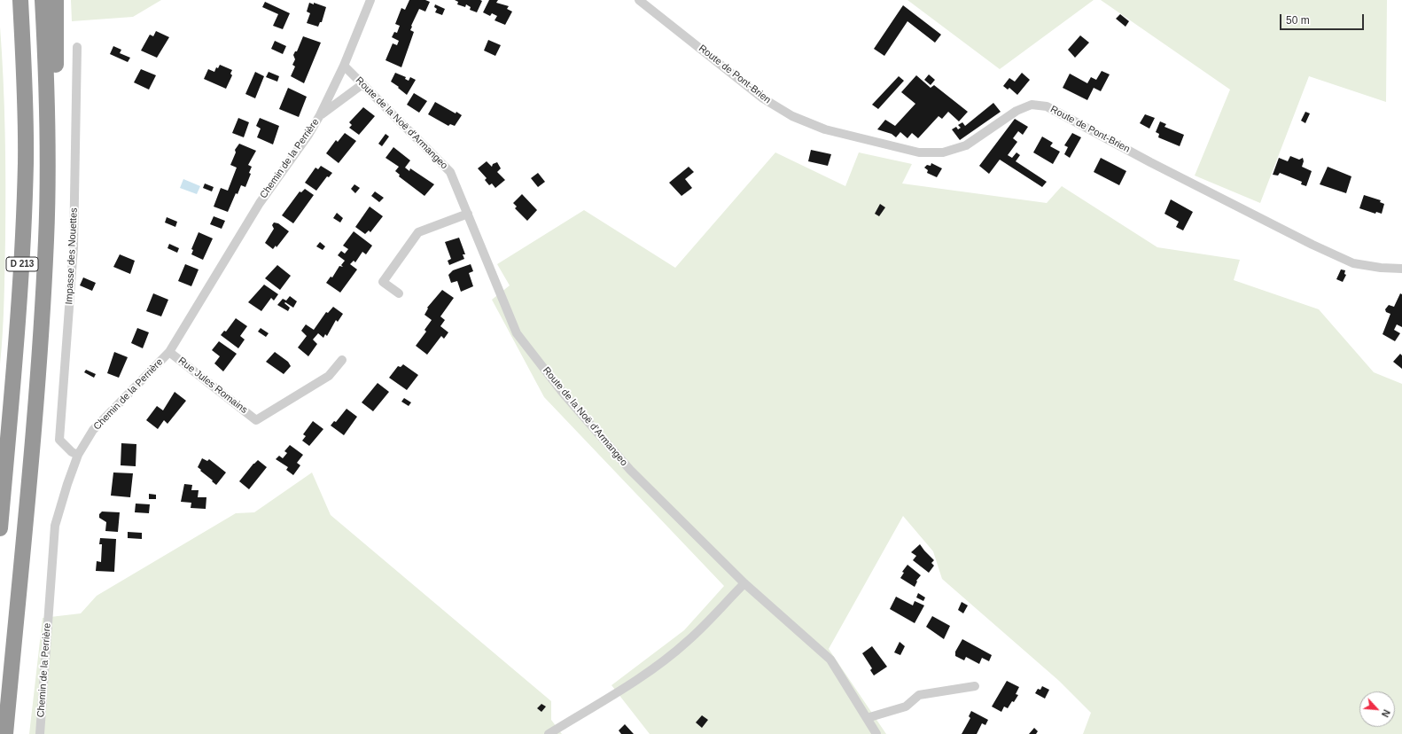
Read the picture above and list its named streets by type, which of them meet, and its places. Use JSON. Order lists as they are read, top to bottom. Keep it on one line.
{"streets":{"highway":["D 213"],"street":["Route de Pont-Brien","Route de la Noë d'Armangeo","Chemin de la Perrière","Impasse des Nouettes","Rue Jules Romains"]},"crossings":[["Route de la Noë d'Armangeo","Chemin de la Perrière"],["Chemin de la Perrière","Impasse des Nouettes"],["Chemin de la Perrière","Rue Jules Romains"]],"scale_bar":"50 m","north":"bottom right"}
